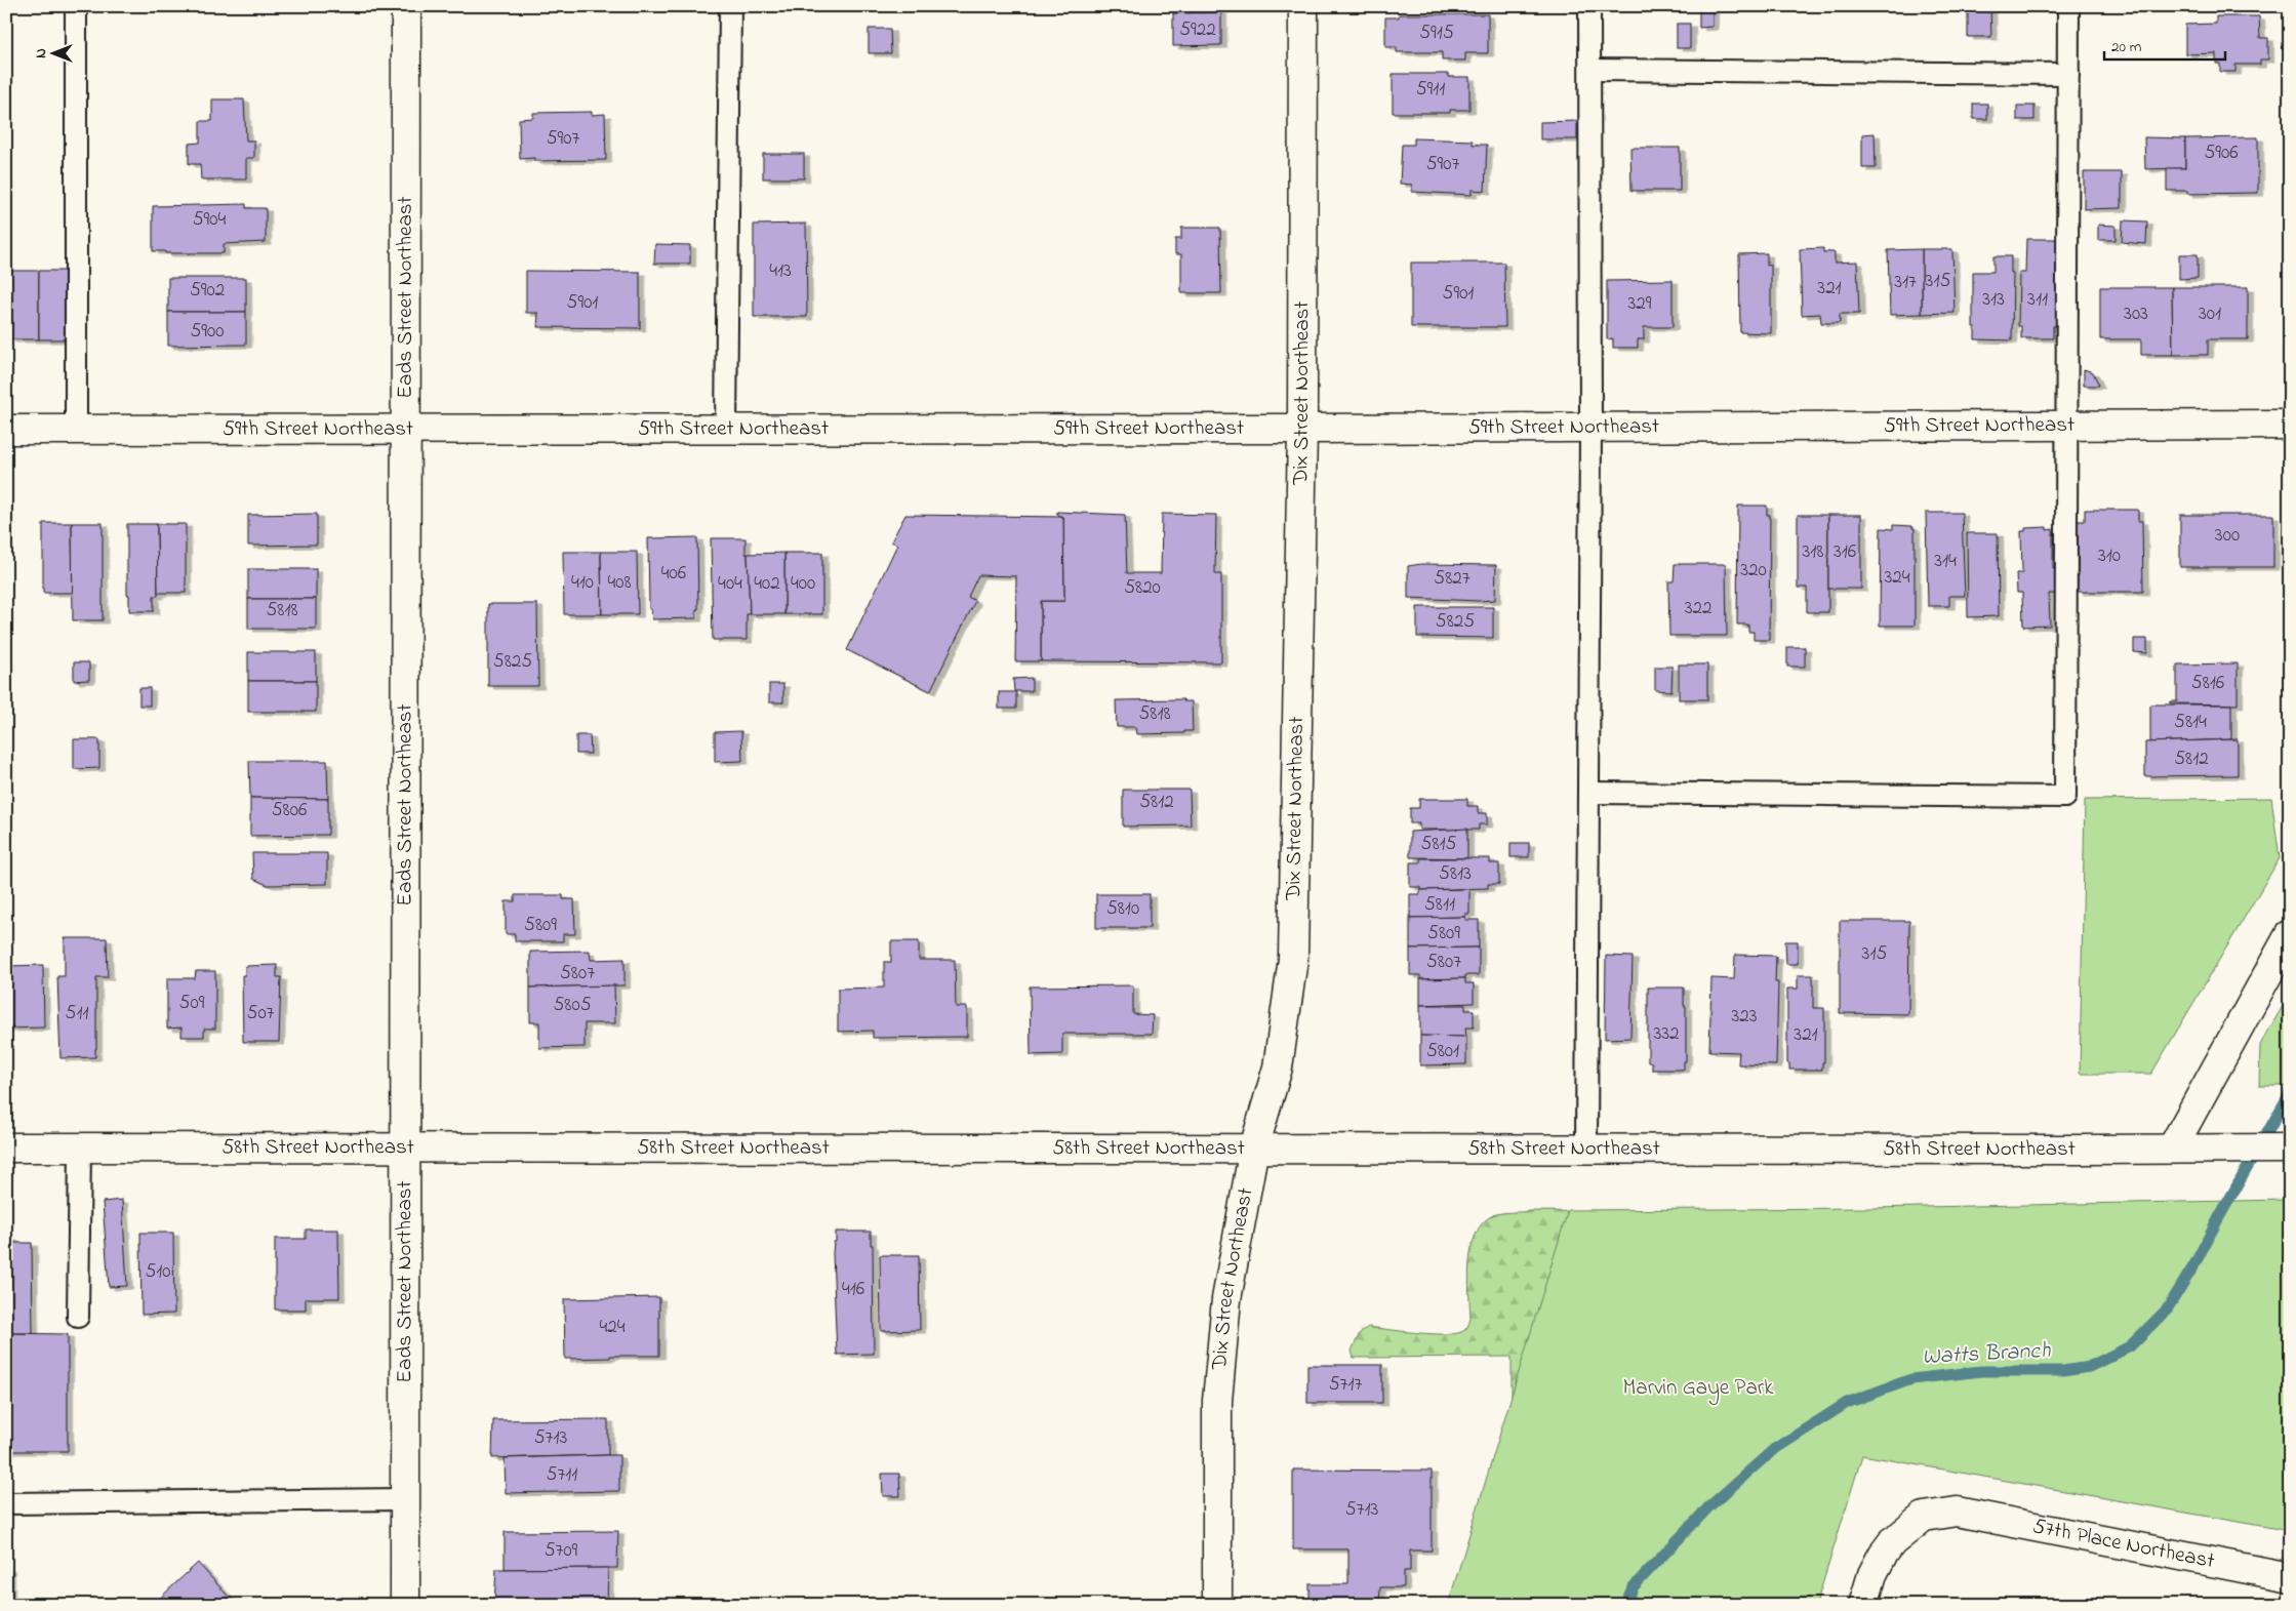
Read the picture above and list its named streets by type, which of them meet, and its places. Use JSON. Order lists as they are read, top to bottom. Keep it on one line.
{"streets":{"street":["Eads Street Northeast","Dix Street Northeast","59th Street Northeast","58th Street Northeast","57th Place Northeast"]},"crossings":[["Eads Street Northeast","59th Street Northeast"],["Eads Street Northeast","58th Street Northeast"],["Dix Street Northeast","59th Street Northeast"],["Dix Street Northeast","58th Street Northeast"]],"water":["Watts Branch"],"parks":["Marvin Gaye Park"],"house_numbers":["5922","5915","5911","5907","5906","5907","5904","413","315","317","321","5902","5901","313","311","5901","329","303","301","5900","300","318","316","310","314","320","406","324","5827","410","408","404","402","400","5820","322","5818","5825","5825","5816","5818","5814","5812","5812","5806","5815","5813","5811","5810","5809","5809","315","5807","5807","509","5805","511","507","323","332","321","5801","510","416","424","5717","5713","5711","5713","5709"],"scale_bar":"20 m","north":"left"}
